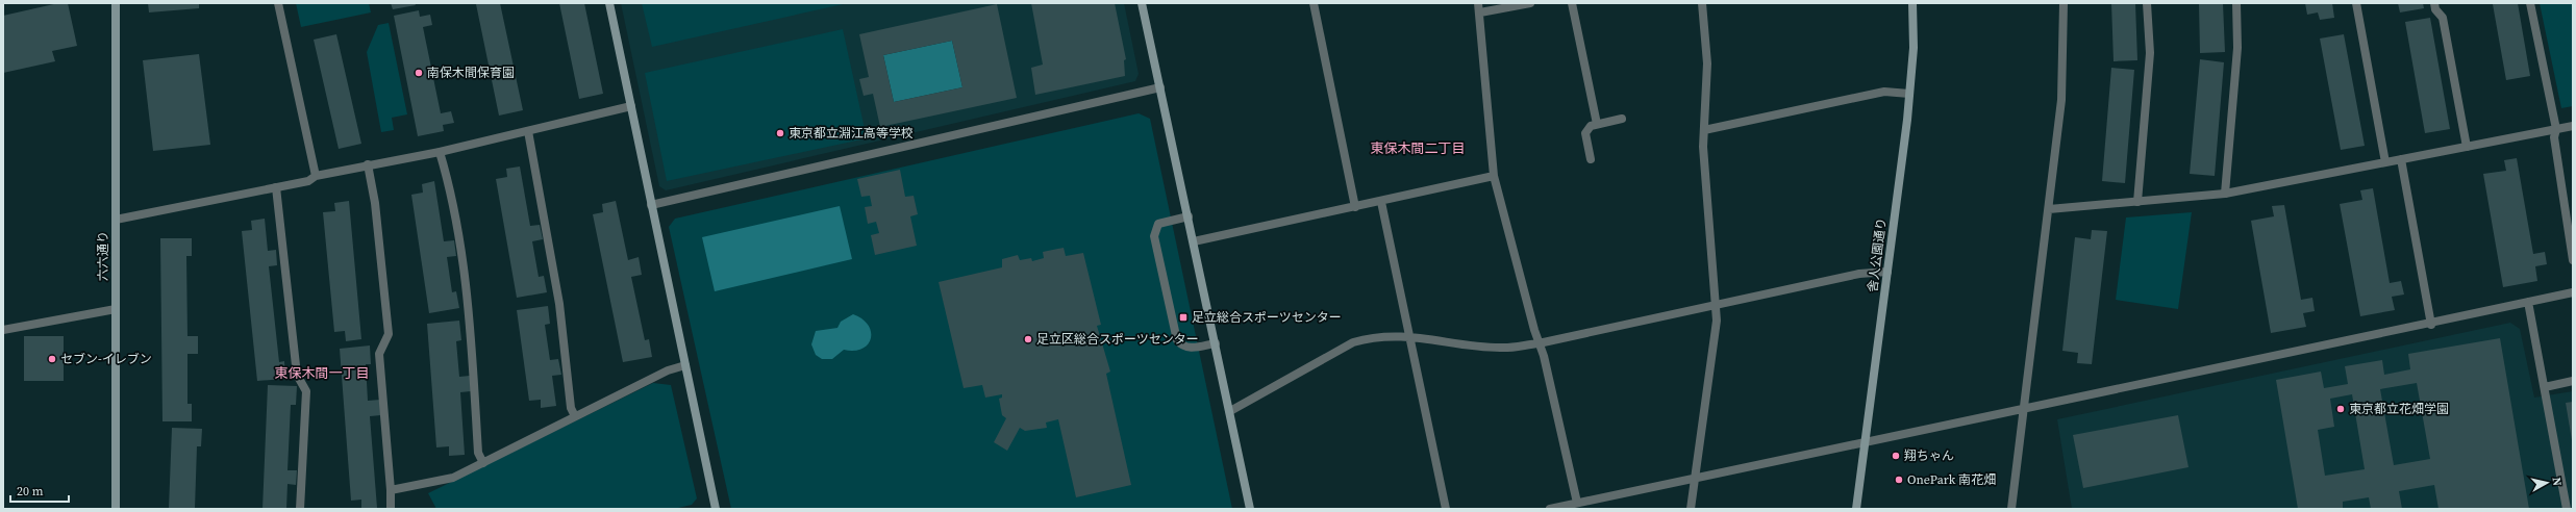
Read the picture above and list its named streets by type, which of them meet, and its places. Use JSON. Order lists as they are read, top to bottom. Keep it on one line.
{"streets":{"street":["舎人公園通り","六六通り"]},"districts":["東保木間二丁目","東保木間一丁目"],"places":{"other":["南保木間保育園","東京都立淵江高等学校","足立区総合スポーツセンター","セブン-イレブン","東京都立花畑学園","翔ちゃん","OnePark 南花畑"],"transit":["足立総合スポーツセンター"]},"scale_bar":"20 m","north":"right"}
